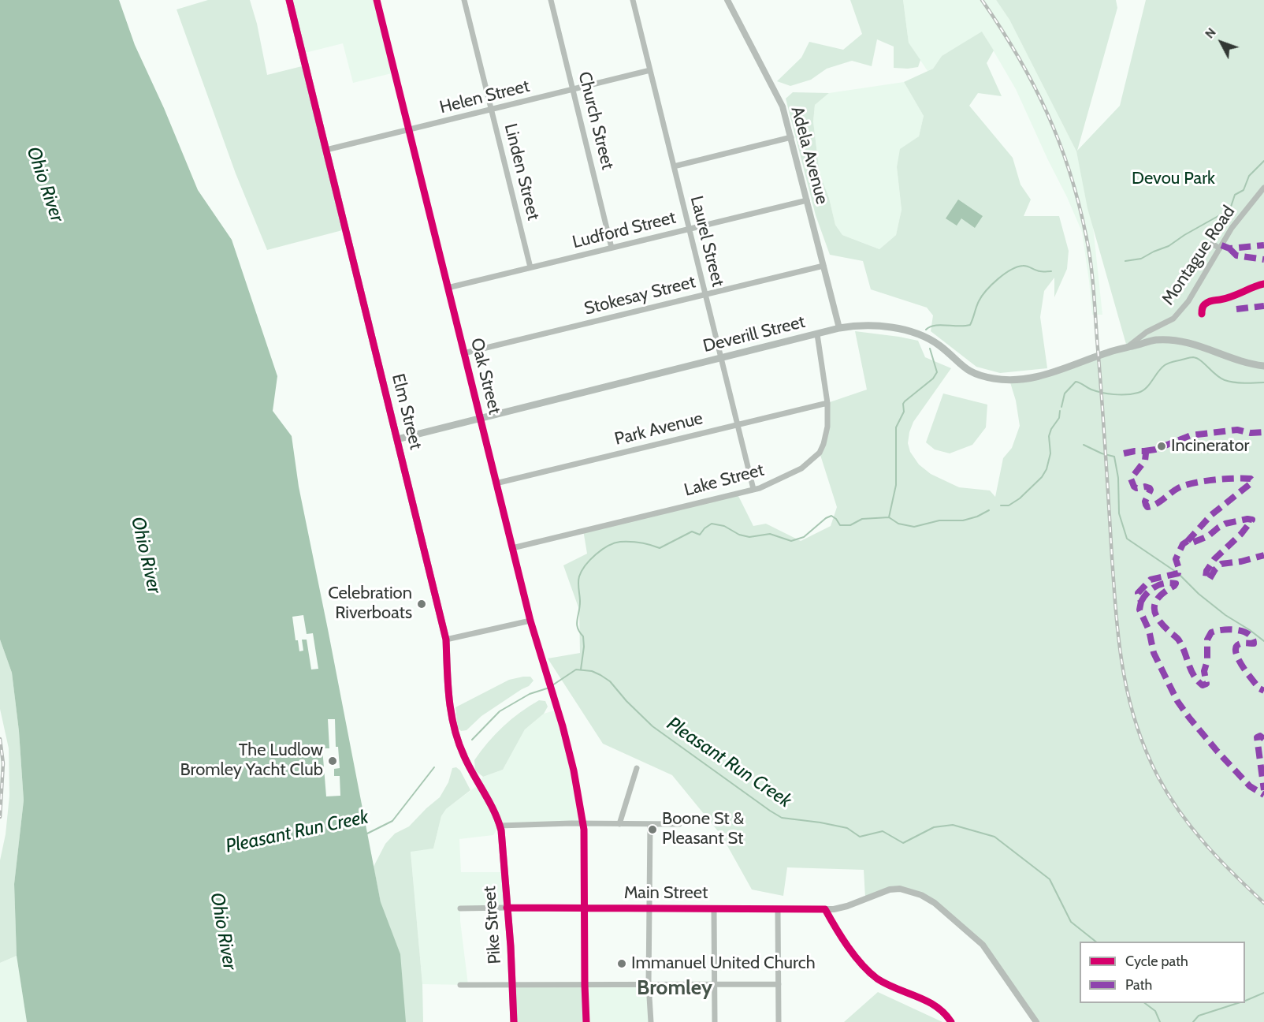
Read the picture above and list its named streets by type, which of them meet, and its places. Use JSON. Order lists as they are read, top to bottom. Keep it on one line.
{"streets":{"main road":["Deverill Street","Elm Street","Pike Street"],"street":["Helen Street","Church Street","Adela Avenue","Linden Street","Ludford Street","Laurel Street","Montague Road","Stokesay Street","Oak Street","Park Avenue","Lake Street","Main Street"]},"crossings":[["Helen Street","Church Street"],["Helen Street","Linden Street"],["Helen Street","Laurel Street"],["Helen Street","Oak Street"],["Helen Street","Elm Street"],["Church Street","Ludford Street"],["Adela Avenue","Ludford Street"],["Adela Avenue","Stokesay Street"],["Adela Avenue","Deverill Street"],["Linden Street","Ludford Street"],["Ludford Street","Laurel Street"],["Ludford Street","Oak Street"],["Laurel Street","Stokesay Street"],["Laurel Street","Deverill Street"],["Laurel Street","Park Avenue"],["Laurel Street","Lake Street"],["Montague Road","Deverill Street"],["Stokesay Street","Oak Street"],["Deverill Street","Oak Street"],["Deverill Street","Elm Street"],["Deverill Street","Lake Street"],["Oak Street","Park Avenue"],["Oak Street","Lake Street"],["Oak Street","Main Street"],["Elm Street","Pike Street"],["Park Avenue","Lake Street"],["Main Street","Pike Street"]],"districts":["Bromley"],"water":["Ohio River","Pleasant Run Creek"],"parks":["Devou Park"],"places":["Incinerator","Celebration Riverboats","The Ludlow Bromley Yacht Club","Boone St & Pleasant St","Immanuel United Church"],"legend":["Cycle path","Path"],"north":"top left"}
